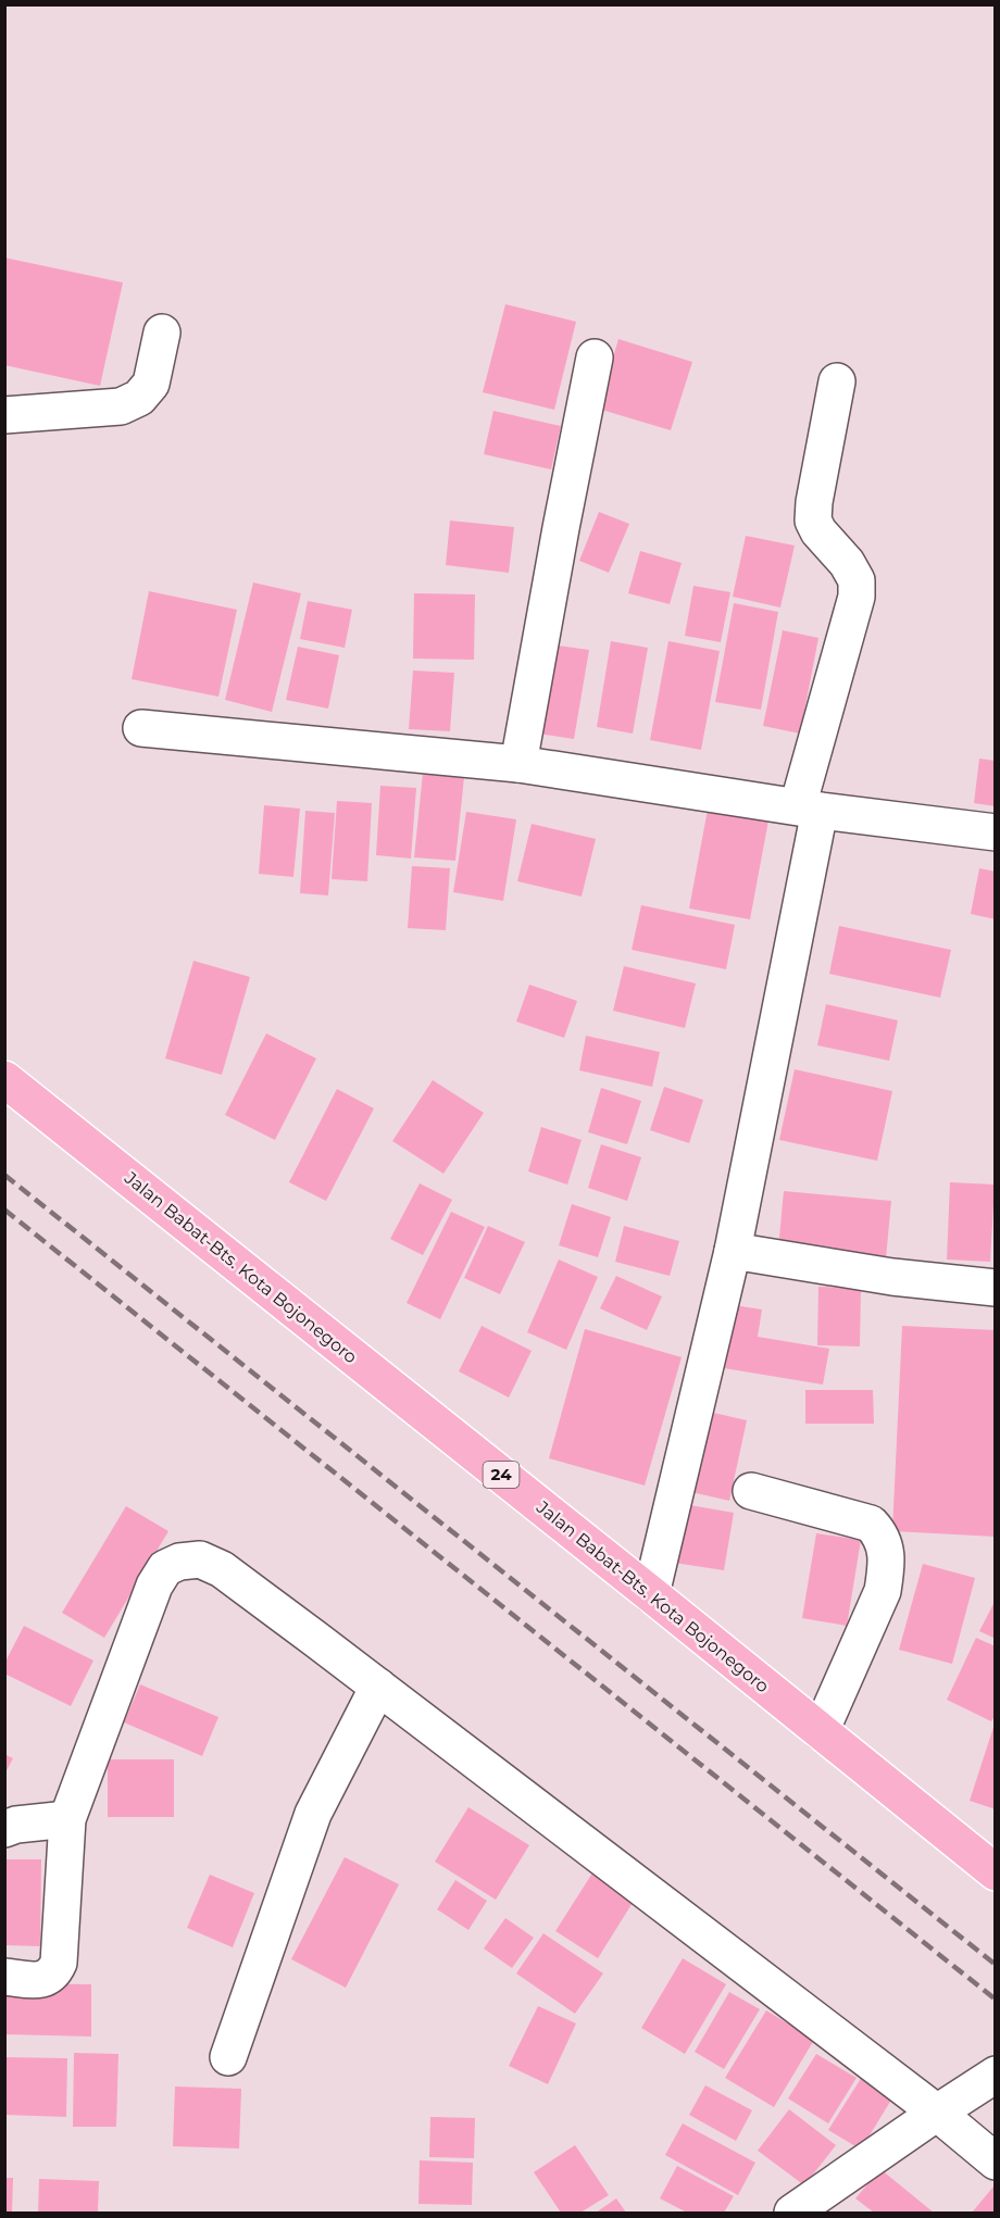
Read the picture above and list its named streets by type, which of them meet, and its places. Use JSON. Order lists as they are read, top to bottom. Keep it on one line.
{"streets":{"highway":["Jalan Babat-Bts. Kota Bojonegoro","24"]}}
